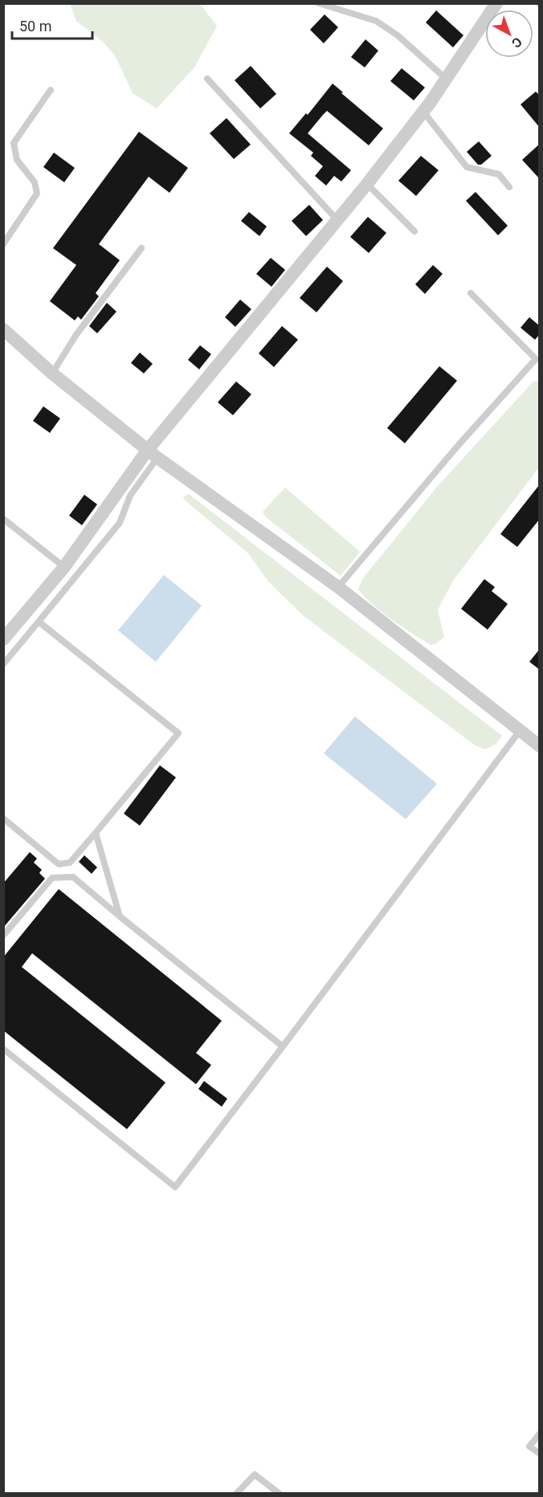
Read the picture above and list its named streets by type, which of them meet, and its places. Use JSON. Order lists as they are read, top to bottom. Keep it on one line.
{"scale_bar":"50 m","north":"bottom right"}
